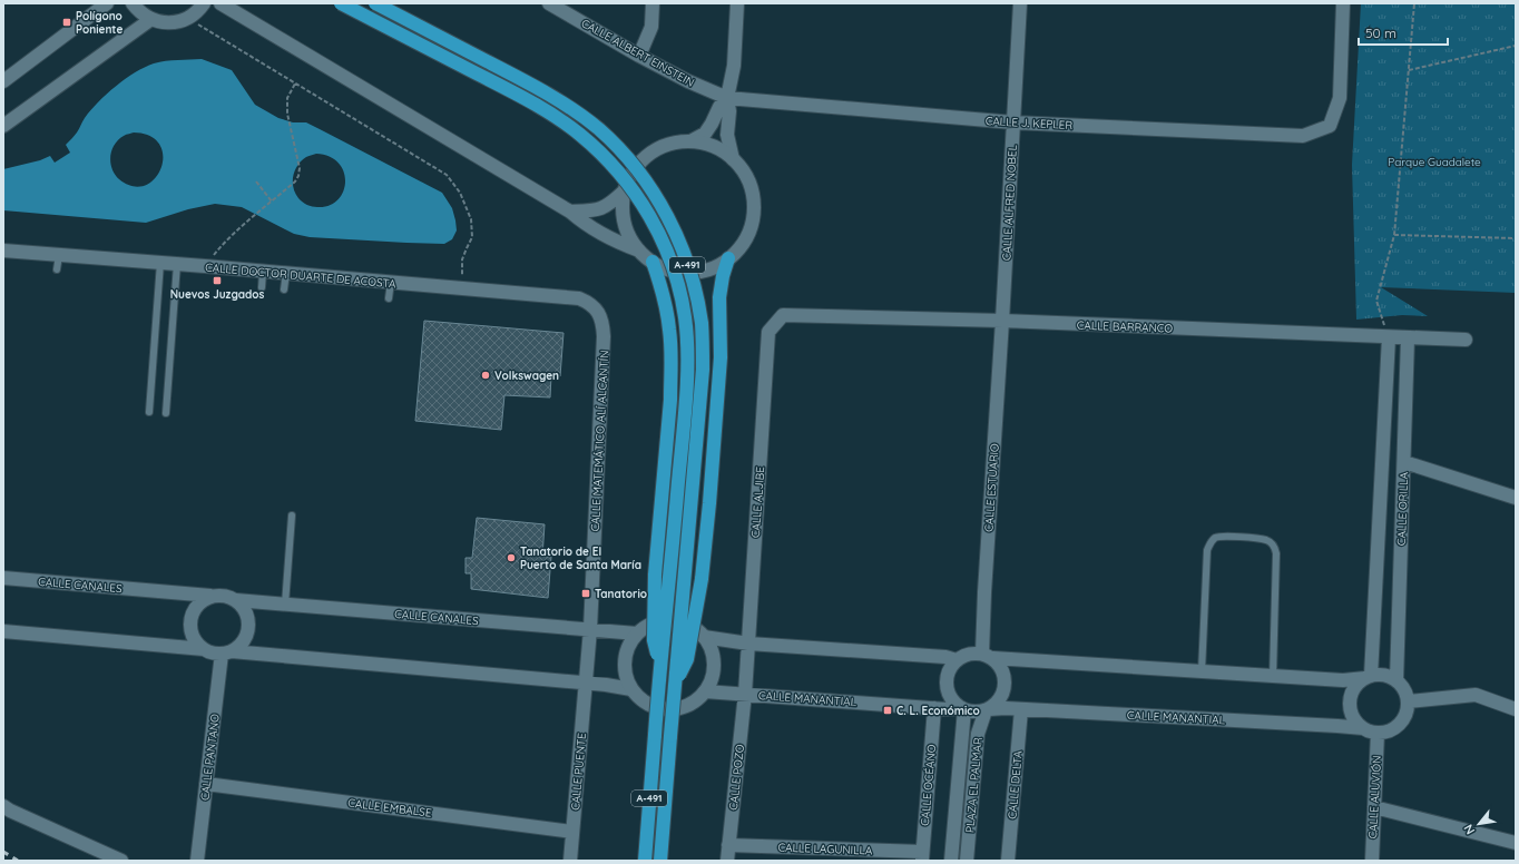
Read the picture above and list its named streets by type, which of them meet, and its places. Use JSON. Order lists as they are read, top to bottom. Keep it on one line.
{"streets":{"highway":["A-491"],"street":["CALLE ALBERT EINSTEIN","CALLE J. KEPLER","CALLE ALFRED NOBEL","CALLE DOCTOR DUARTE DE ACOSTA","CALLE BARRANCO","CALLE MATEMÁTICO ALÍ ALCANTÍN","CALLE ESTUARIO","CALLE ALJIBE","CALLE ORILLA","CALLE CANALES","CALLE MANANTIAL","CALLE PANTANO","CALLE PUENTE","CALLE POZO","CALLE OCÉANO","PLAZA EL PALMAR","CALLE DELTA","CALLE ALUVIÓN","CALLE EMBALSE","CALLE LAGUNILLA"]},"crossings":[["CALLE ALBERT EINSTEIN","CALLE J. KEPLER"],["CALLE J. KEPLER","CALLE ALFRED NOBEL"],["CALLE ALFRED NOBEL","CALLE BARRANCO"],["CALLE ALFRED NOBEL","CALLE ESTUARIO"],["CALLE DOCTOR DUARTE DE ACOSTA","CALLE MATEMÁTICO ALÍ ALCANTÍN"],["CALLE BARRANCO","CALLE ESTUARIO"],["CALLE BARRANCO","CALLE ALJIBE"],["CALLE BARRANCO","CALLE ORILLA"],["CALLE MATEMÁTICO ALÍ ALCANTÍN","CALLE CANALES"],["CALLE MATEMÁTICO ALÍ ALCANTÍN","CALLE PUENTE"],["CALLE ESTUARIO","CALLE MANANTIAL"],["CALLE ESTUARIO","PLAZA EL PALMAR"],["CALLE ALJIBE","CALLE MANANTIAL"],["CALLE ALJIBE","CALLE POZO"],["CALLE ORILLA","CALLE MANANTIAL"],["CALLE ORILLA","CALLE ALUVIÓN"],["CALLE CANALES","CALLE MANANTIAL"],["CALLE CANALES","CALLE PANTANO"],["CALLE MANANTIAL","CALLE POZO"],["CALLE MANANTIAL","CALLE OCÉANO"],["CALLE MANANTIAL","PLAZA EL PALMAR"],["CALLE MANANTIAL","CALLE DELTA"],["CALLE MANANTIAL","CALLE ALUVIÓN"],["CALLE PANTANO","CALLE EMBALSE"],["CALLE PUENTE","CALLE EMBALSE"],["CALLE POZO","CALLE LAGUNILLA"],["CALLE OCÉANO","CALLE LAGUNILLA"]],"parks":["Parque Guadalete"],"places":{"transit":["Polígono Poniente","Nuevos Juzgados","Tanatorio","C. L. Económico"],"other":["Volkswagen","Tanatorio de El Puerto de Santa María"]},"scale_bar":"50 m","north":"bottom left"}
